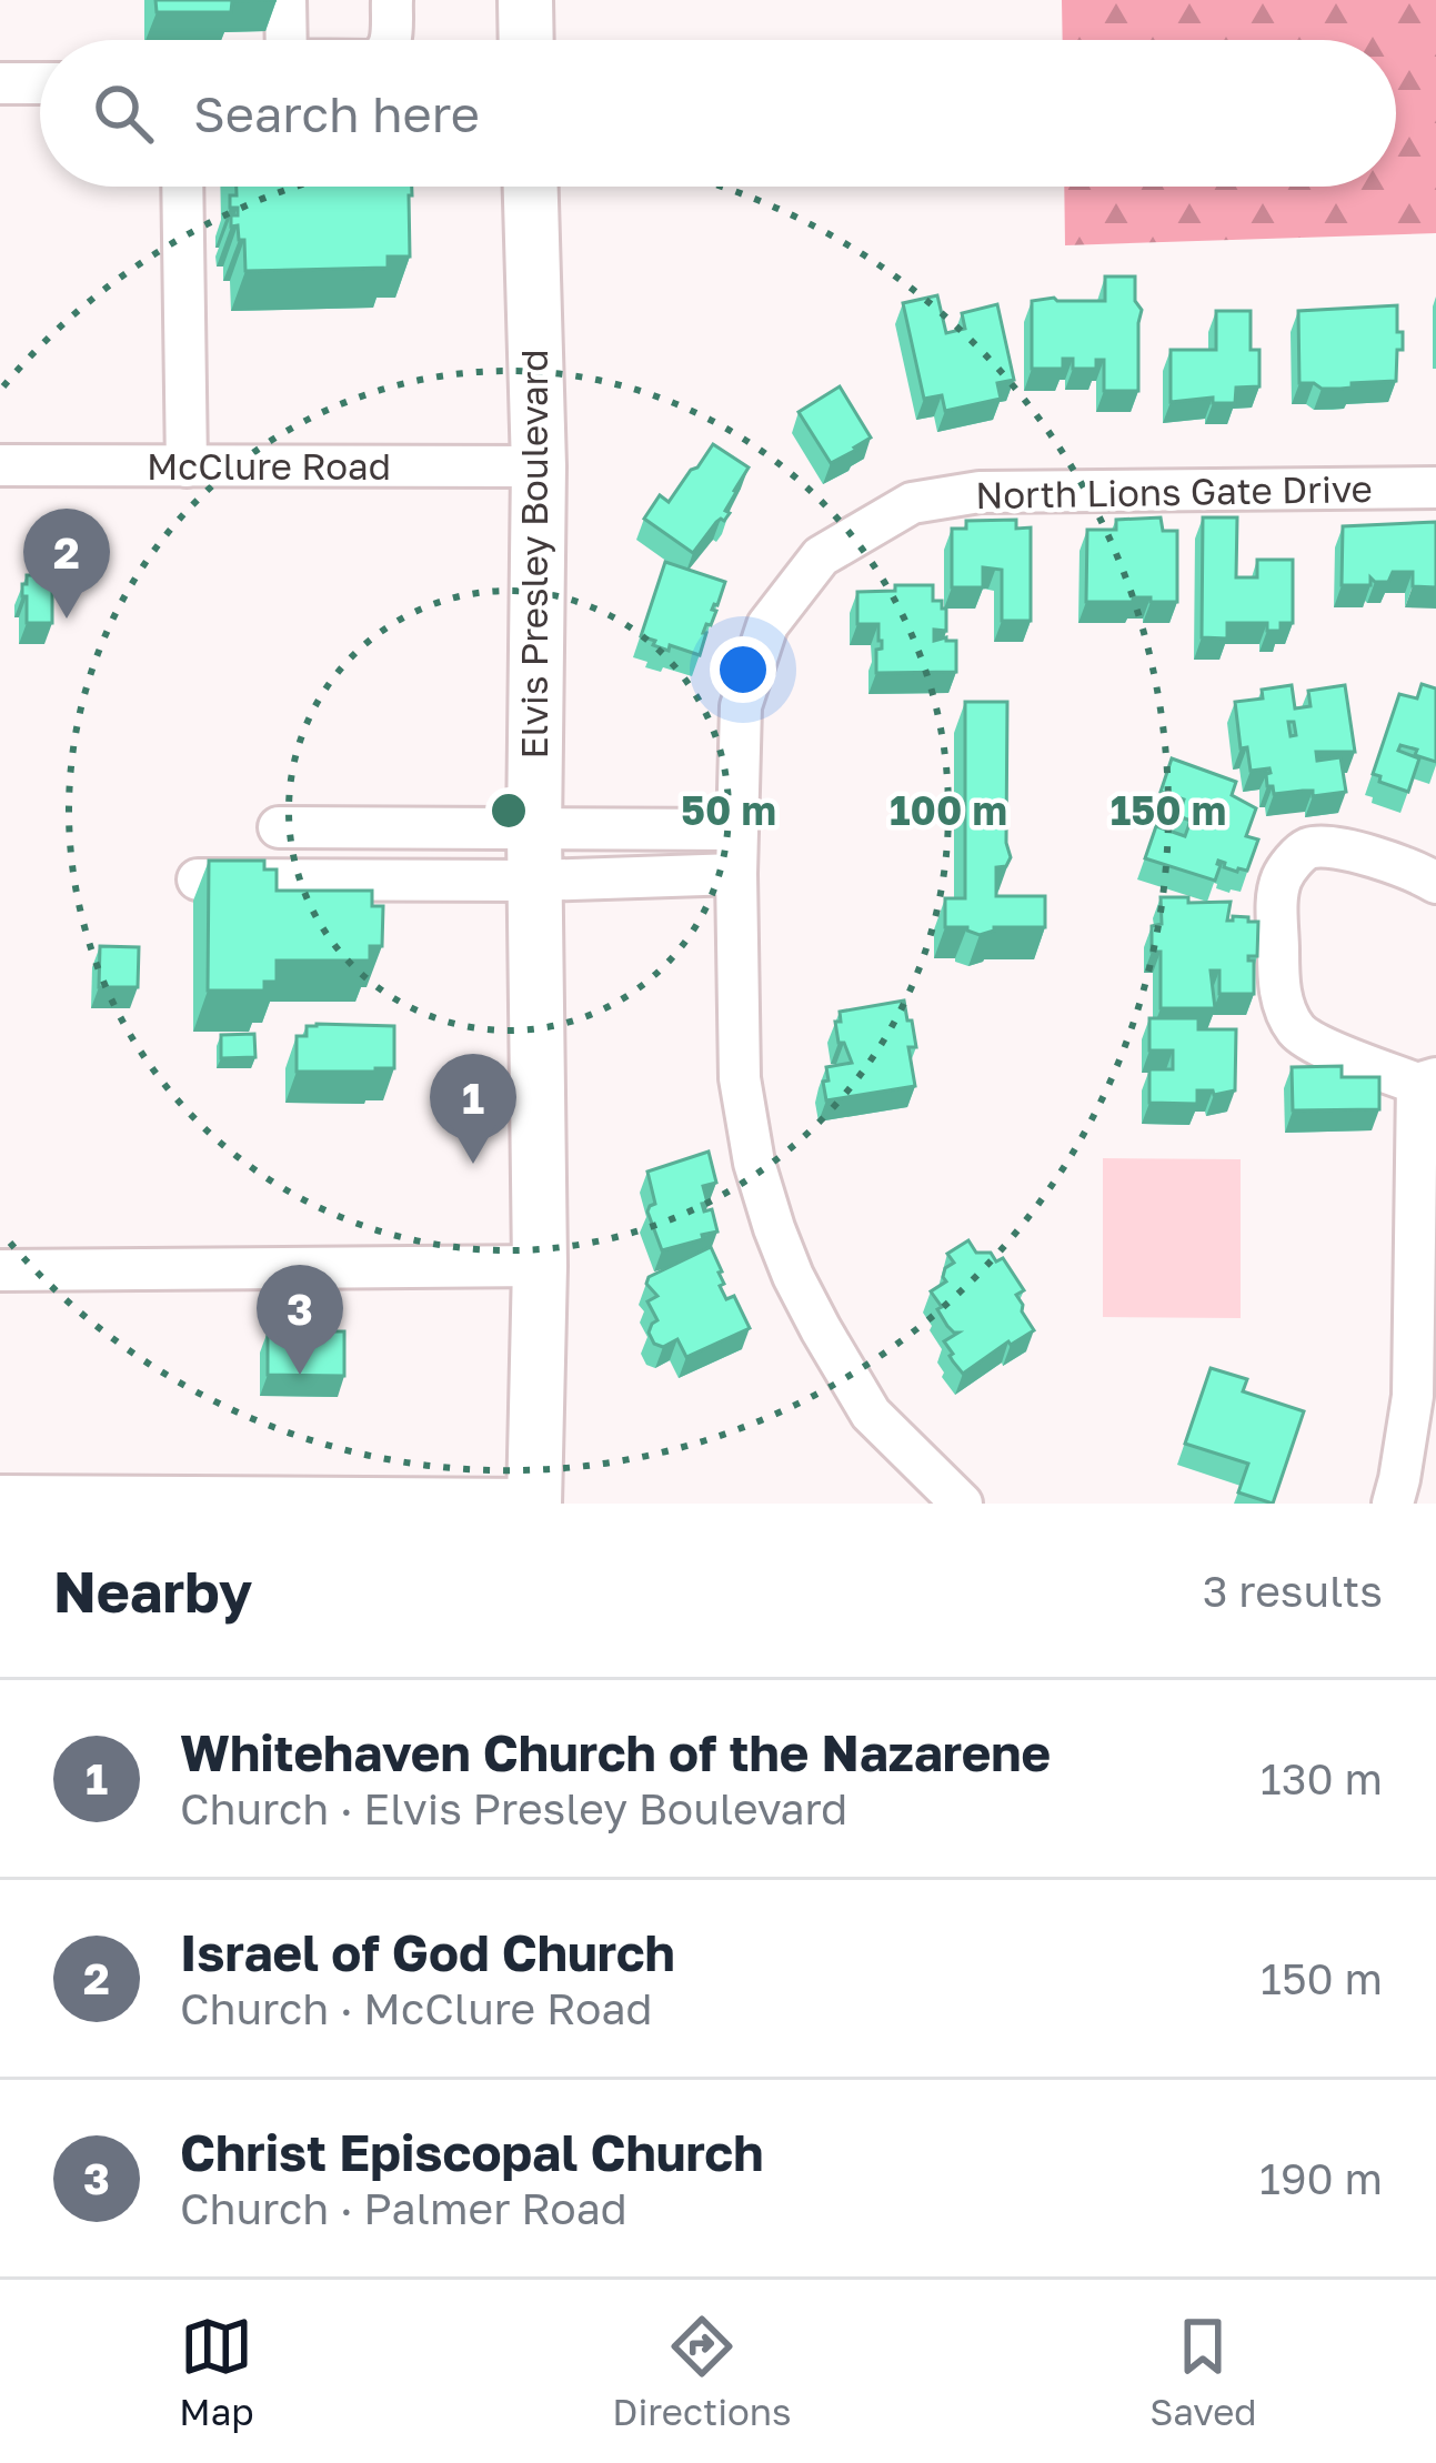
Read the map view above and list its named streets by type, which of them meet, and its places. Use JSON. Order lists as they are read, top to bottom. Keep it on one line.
{"streets":{"main road":["Elvis Presley Boulevard"],"street":["McClure Road","North Lions Gate Drive"]},"crossings":[["McClure Road","Elvis Presley Boulevard"]],"page":{"search":"Search here","pins":["2","1","3"],"heading":["Nearby","3 results"],"list":[{"mark":"1","name":"Whitehaven Church of the Nazarene","note":"Church · Elvis Presley Boulevard","value":"130 m"},{"mark":"2","name":"Israel of God Church","note":"Church · McClure Road","value":"150 m"},{"mark":"3","name":"Christ Episcopal Church","note":"Church · Palmer Road","value":"190 m"}],"nav":["Map","Directions","Saved"]},"rings":["50 m","100 m","150 m"]}
